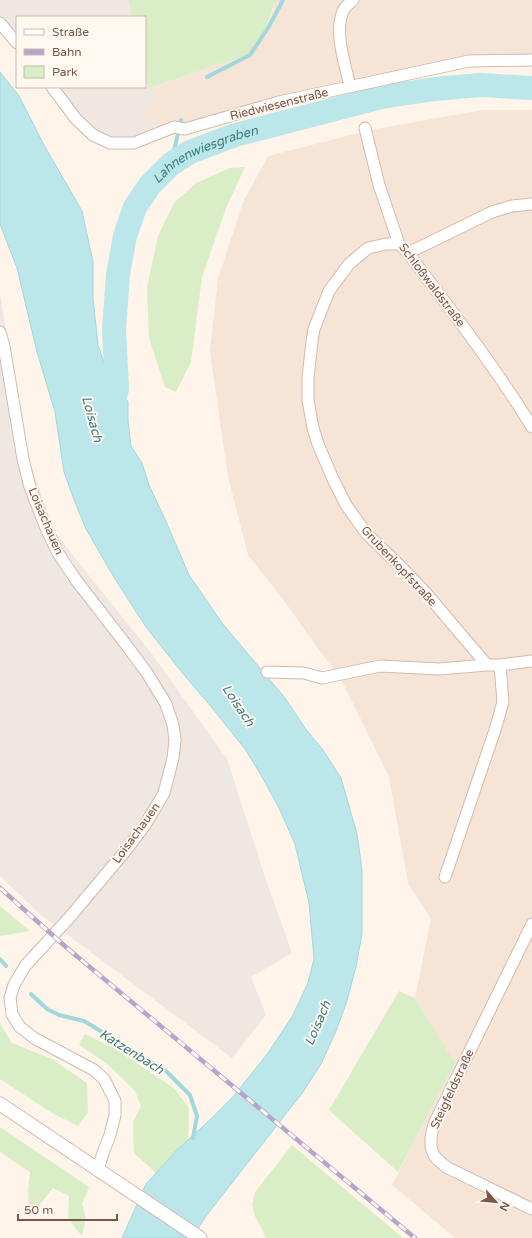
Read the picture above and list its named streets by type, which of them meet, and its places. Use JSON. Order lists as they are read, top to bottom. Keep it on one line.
{"streets":{"street":["Riedwiesenstraße","Schloßwaldstraße","Loisachauen","Grubenkopfstraße","Steigfeldstraße"]},"crossings":[["Schloßwaldstraße","Grubenkopfstraße"]],"water":["Lahnenwiesgraben","Loisach","Katzenbach"],"legend":["Straße","Bahn","Park"],"scale_bar":"50 m","north":"bottom right"}
